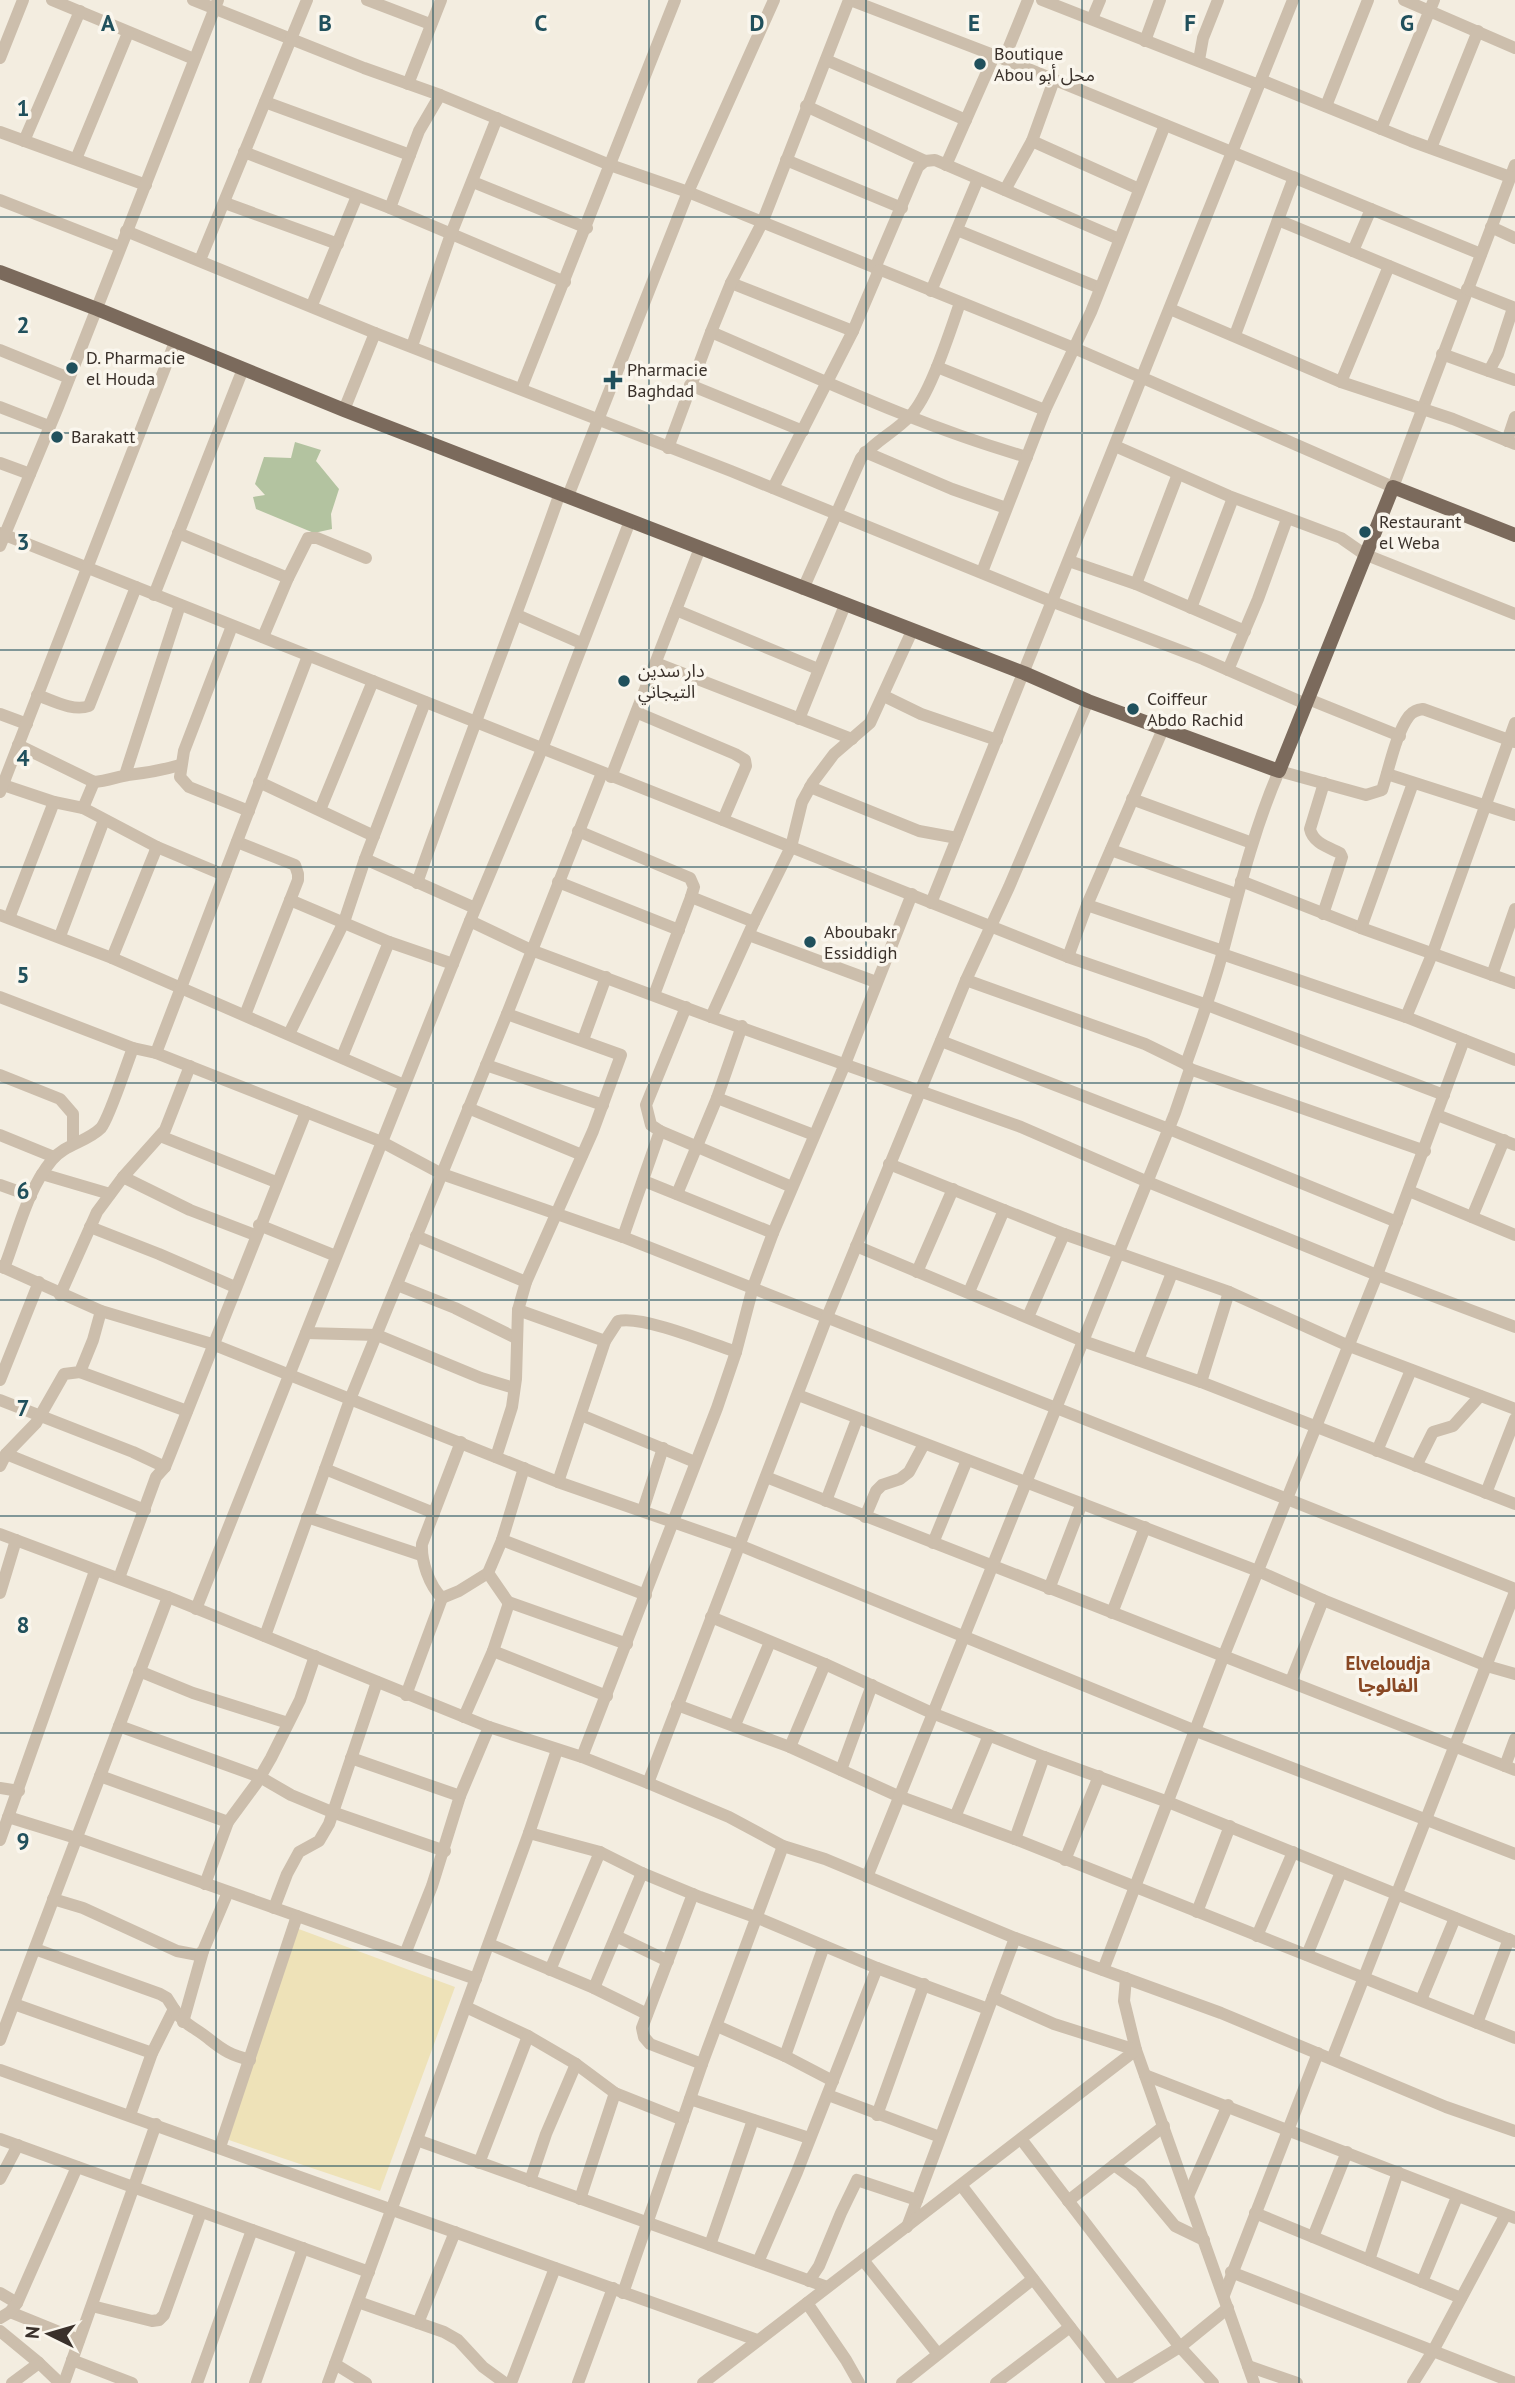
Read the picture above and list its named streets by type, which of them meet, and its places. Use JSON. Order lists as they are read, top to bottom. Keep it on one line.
{"districts":["Elveloudja الفالوجا"],"places":{"other":["Boutique Abou محل أبو","D. Pharmacie el Houda","Barakatt","Restaurant el Weba","دار سدين التيجاني","Coiffeur Abdo Rachid","Aboubakr Essiddigh"],"health":["Pharmacie Baghdad"]},"north":"left","grid":{"columns":["A","B","C","D","E","F","G"],"rows":["1","2","3","4","5","6","7","8","9"]}}
